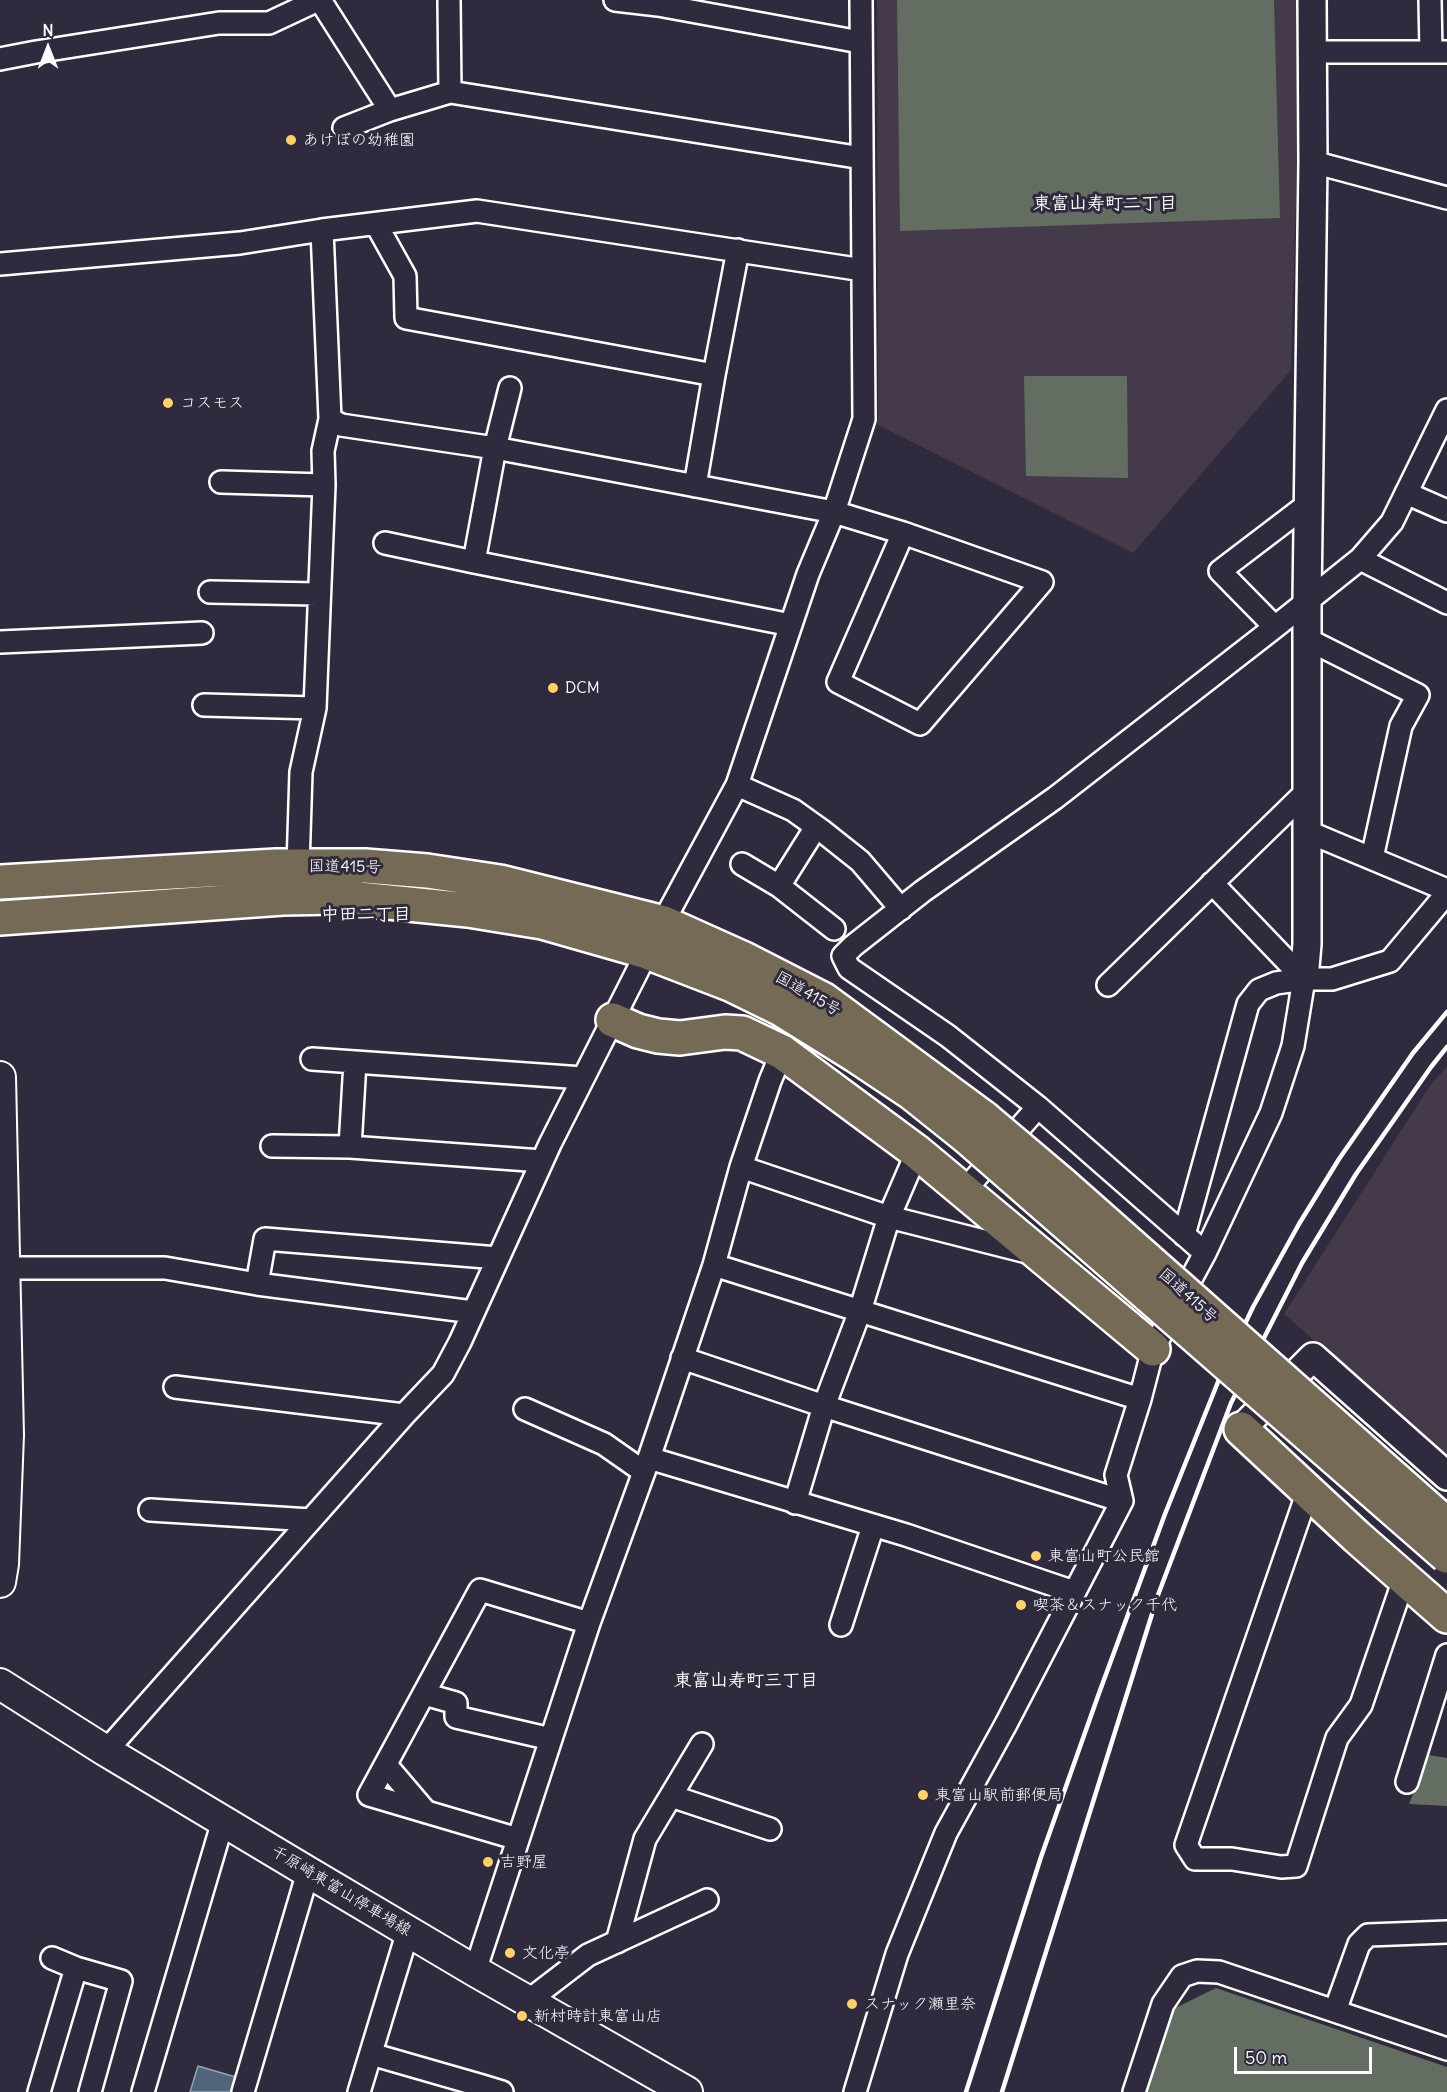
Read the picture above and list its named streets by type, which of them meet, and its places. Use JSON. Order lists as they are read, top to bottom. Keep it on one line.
{"streets":{"highway":["国道415号"],"main road":["千原崎東富山停車場線"]},"districts":["東富山寿町二丁目","中田二丁目","東富山寿町三丁目"],"places":["あけぼの幼稚園","コスモス","DCM","東富山町公民館","喫茶＆スナック千代","東富山駅前郵便局","吉野屋","文化亭","スナック瀬里奈","新村時計東富山店"],"scale_bar":"50 m","north":"top"}
